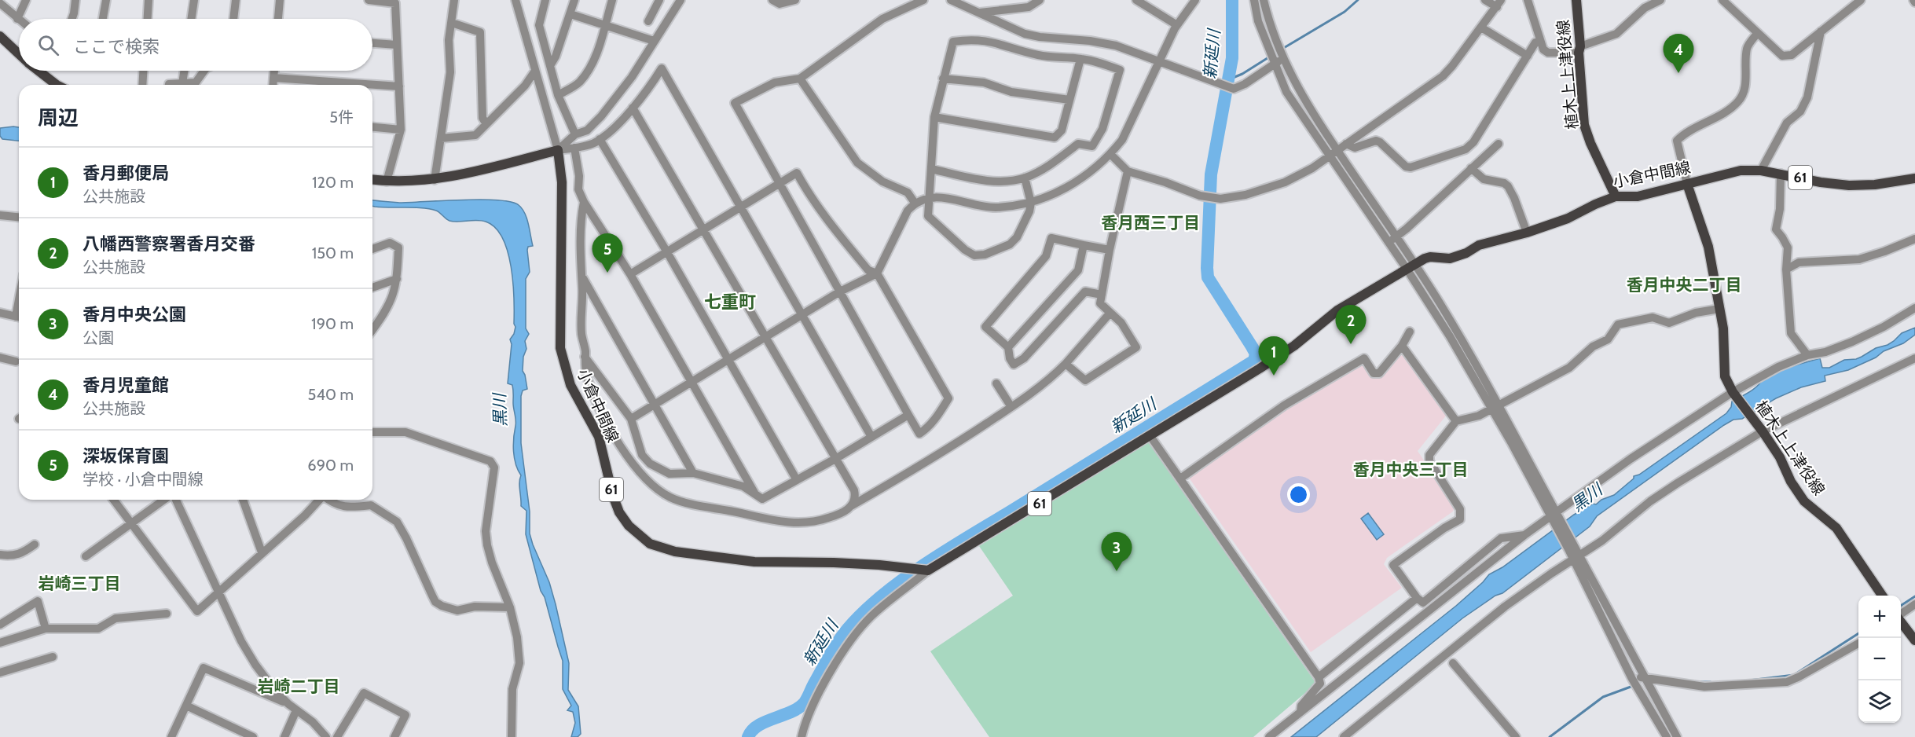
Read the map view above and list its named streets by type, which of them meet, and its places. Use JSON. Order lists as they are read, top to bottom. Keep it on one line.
{"streets":{"main road":["植木上上津役線","小倉中間線","61"]},"crossings":[["植木上上津役線","小倉中間線"],["小倉中間線","61"]],"districts":["香月西三丁目","香月中央二丁目","七重町","香月中央三丁目","岩崎三丁目","岩崎二丁目"],"water":["新延川","黒川"],"page":{"search":"ここで検索","pins":["4","5","2","1","3"],"heading":["周辺","5件"],"list":[{"mark":"1","name":"香月郵便局","note":"公共施設","value":"120 m"},{"mark":"2","name":"八幡西警察署香月交番","note":"公共施設","value":"150 m"},{"mark":"3","name":"香月中央公園","note":"公園","value":"190 m"},{"mark":"4","name":"香月児童館","note":"公共施設","value":"540 m"},{"mark":"5","name":"深坂保育園","note":"学校 · 小倉中間線","value":"690 m"}],"map_buttons":["+","−"]}}
